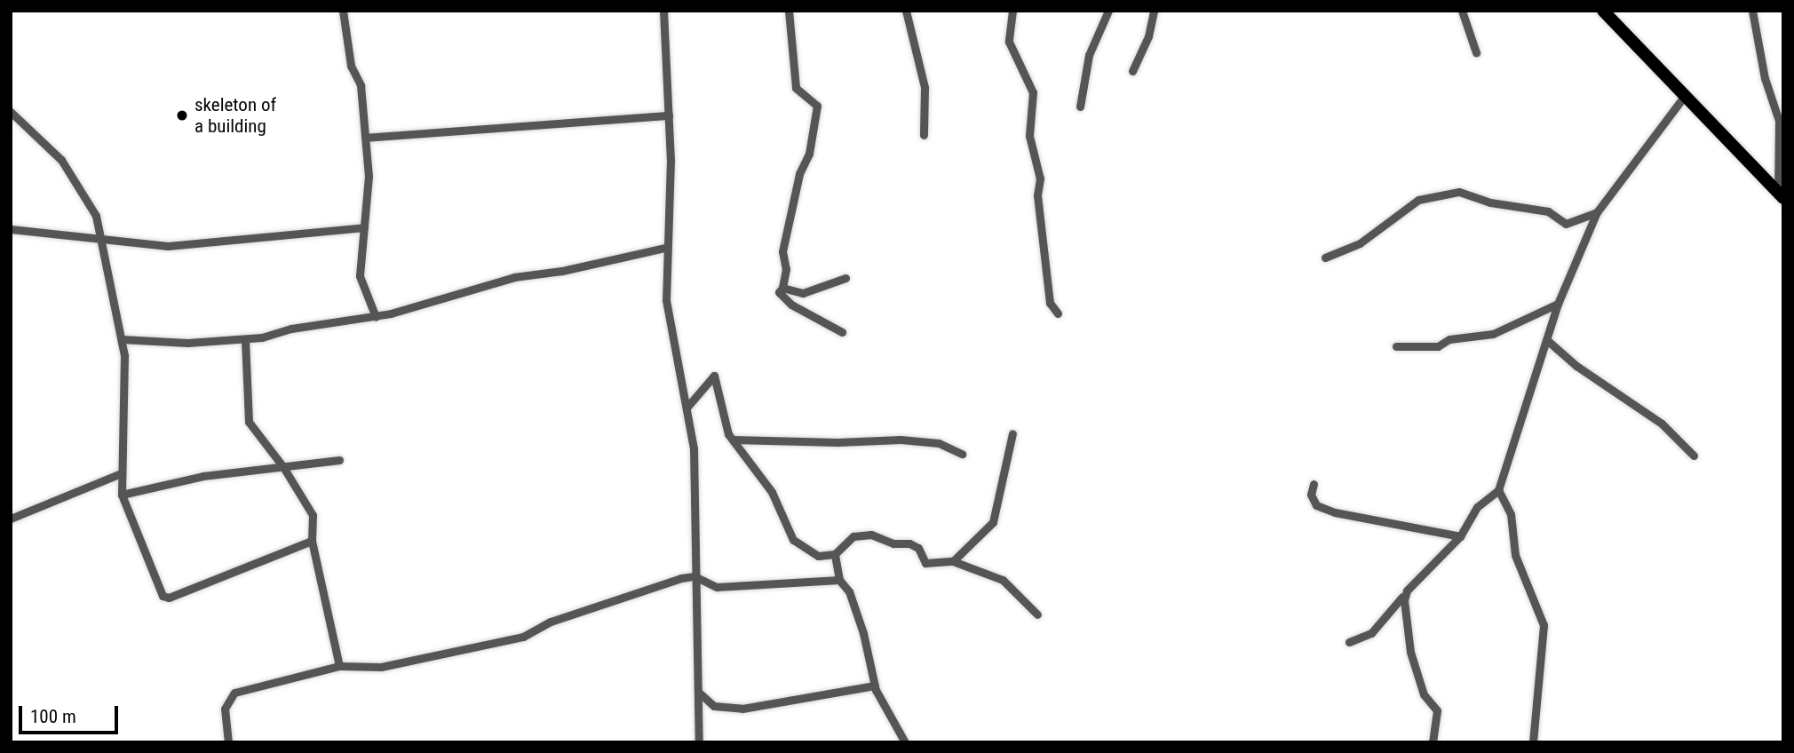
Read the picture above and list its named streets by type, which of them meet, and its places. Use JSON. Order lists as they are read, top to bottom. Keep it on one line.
{"places":["skeleton of a building"],"scale_bar":"100 m"}
